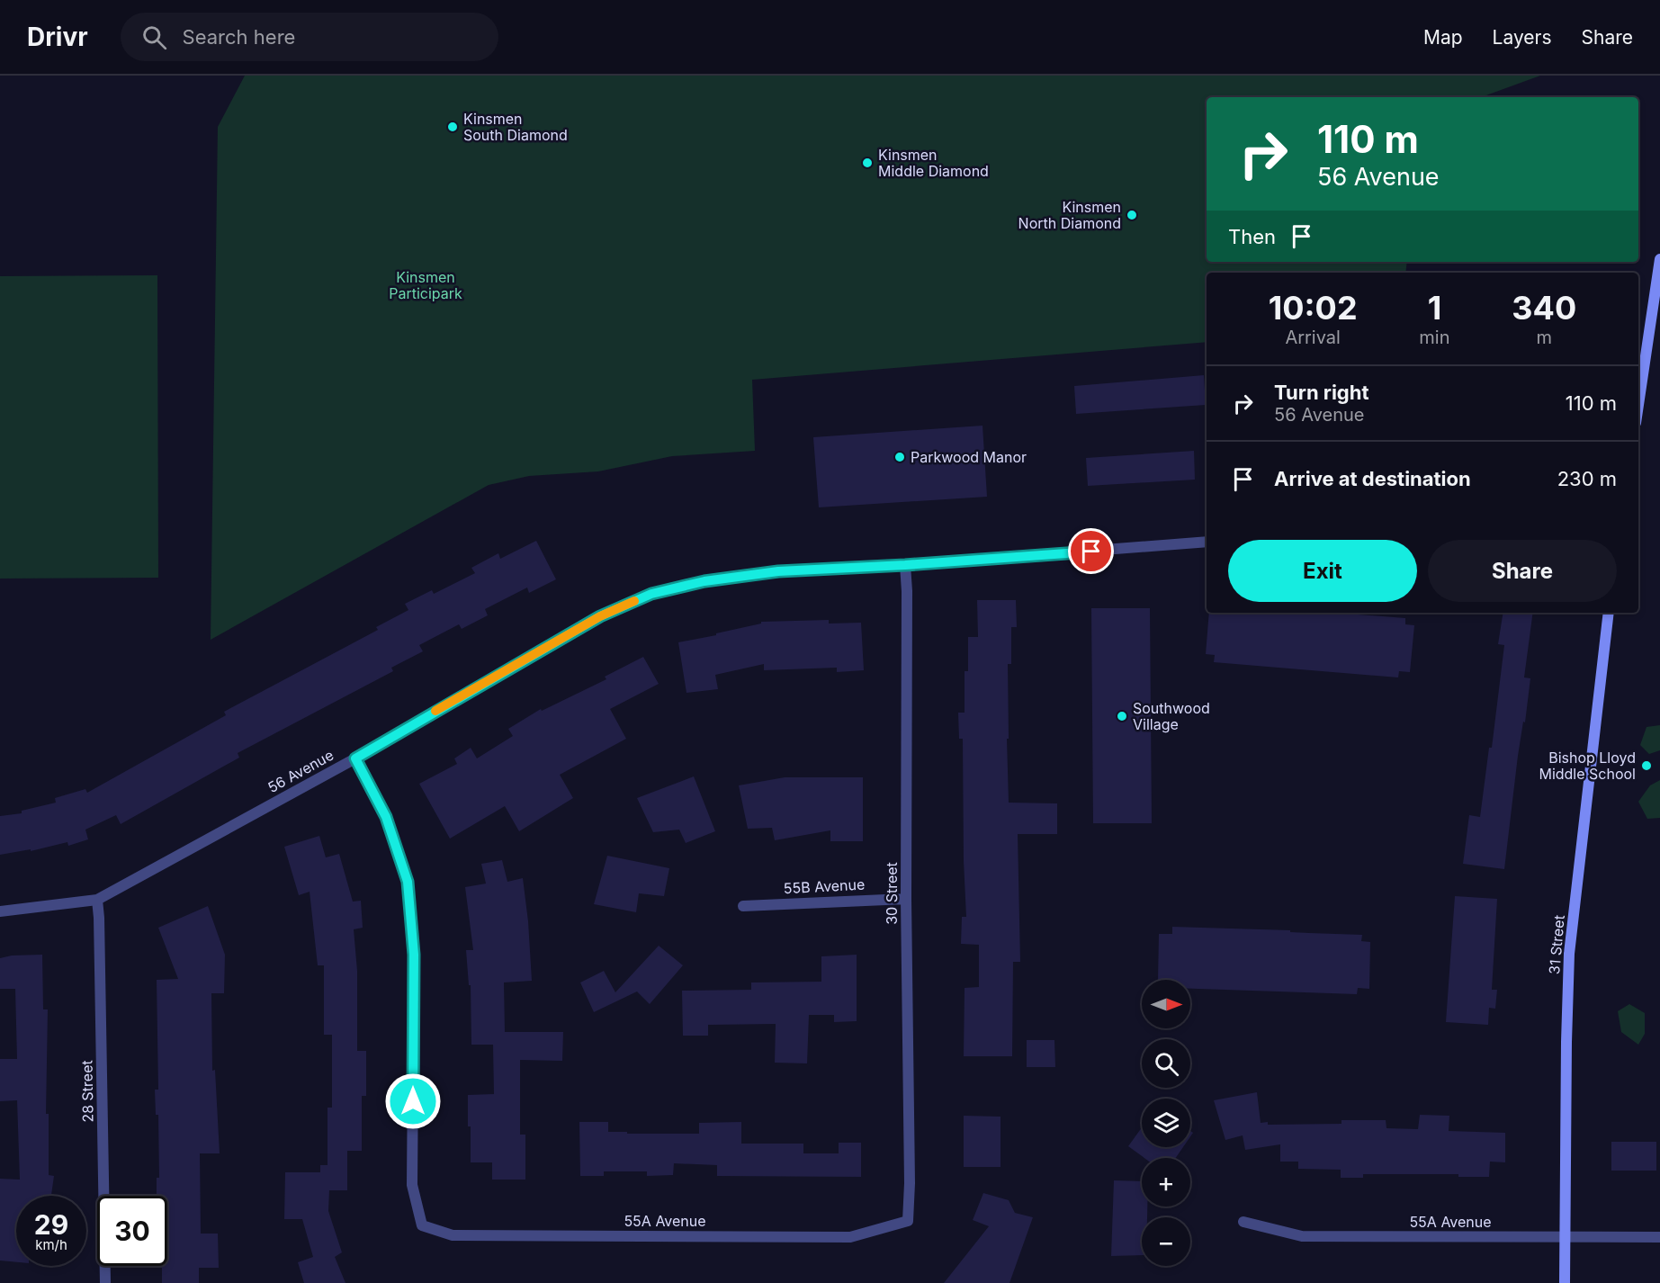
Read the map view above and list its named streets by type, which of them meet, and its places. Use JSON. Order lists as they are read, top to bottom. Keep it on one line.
{"streets":{"street":["56 Avenue","55B Avenue","30 Street","31 Street","28 Street","55A Avenue"]},"crossings":[["56 Avenue","30 Street"],["56 Avenue","28 Street"],["56 Avenue","55A Avenue"],["55B Avenue","30 Street"],["30 Street","55A Avenue"],["31 Street","55A Avenue"]],"parks":["Kinsmen Participark"],"places":["Kinsmen South Diamond","Kinsmen Middle Diamond","Kinsmen North Diamond","Parkwood Manor","Southwood Village","Bishop Lloyd Middle School"],"north":"right","page":{"header":"Drivr","search":"Search here","nav":["Map","Layers","Share"],"turn":["110 m","56 Avenue"],"then":"Then","eta":["10:02","Arrival","1","min","340","m"],"list":[{"name":"Turn right","note":"56 Avenue","value":"110 m"},{"name":"Arrive at destination","value":"230 m"}],"buttons":["Exit","Share"],"map_buttons":["+","−"],"speed":"29 km/h","limit":"30"}}
